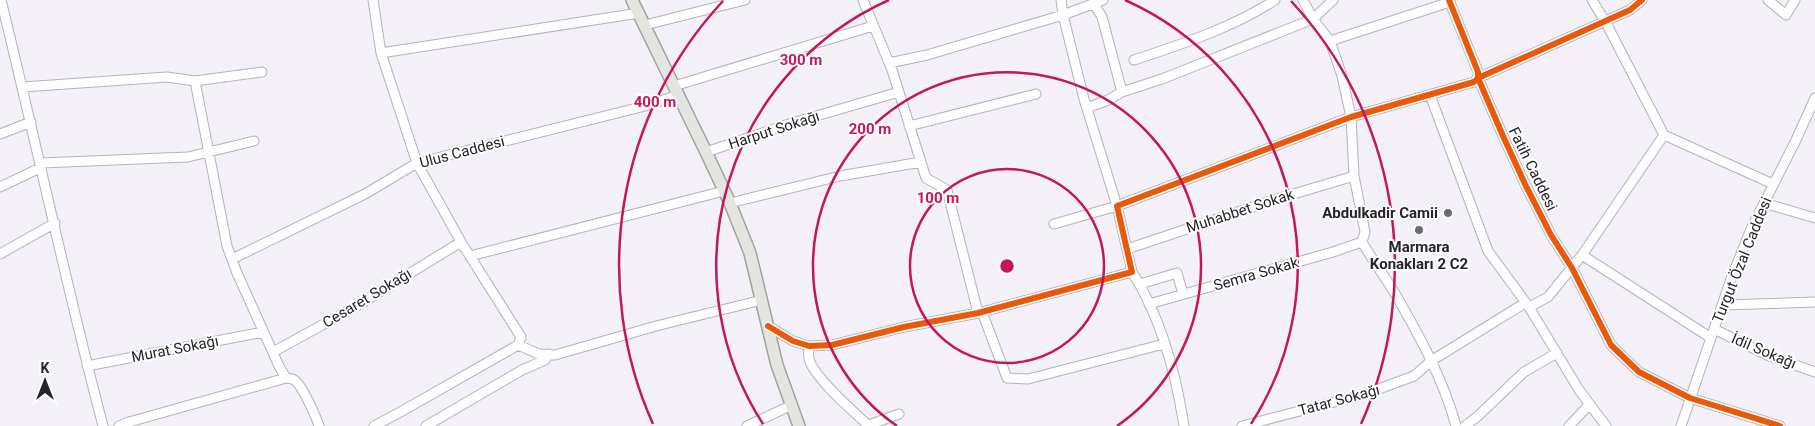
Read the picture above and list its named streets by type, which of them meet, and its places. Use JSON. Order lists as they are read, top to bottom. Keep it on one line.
{"streets":{"street":["Harput Sokağı","Ulus Caddesi","Fatih Caddesi","Muhabbet Sokak","Turgut Özal Caddesi","Semra Sokak","Cesaret Sokağı","Murat Sokağı","İdil Sokağı","Tatar Sokağı"]},"crossings":[["Fatih Caddesi","Turgut Özal Caddesi"],["Fatih Caddesi","Tatar Sokağı"],["Turgut Özal Caddesi","İdil Sokağı"],["İdil Sokağı","Tatar Sokağı"]],"places":["Abdulkadir Camii","Marmara Konakları 2 C2"],"north":"top","rings":["300 m","400 m","200 m","100 m"]}
